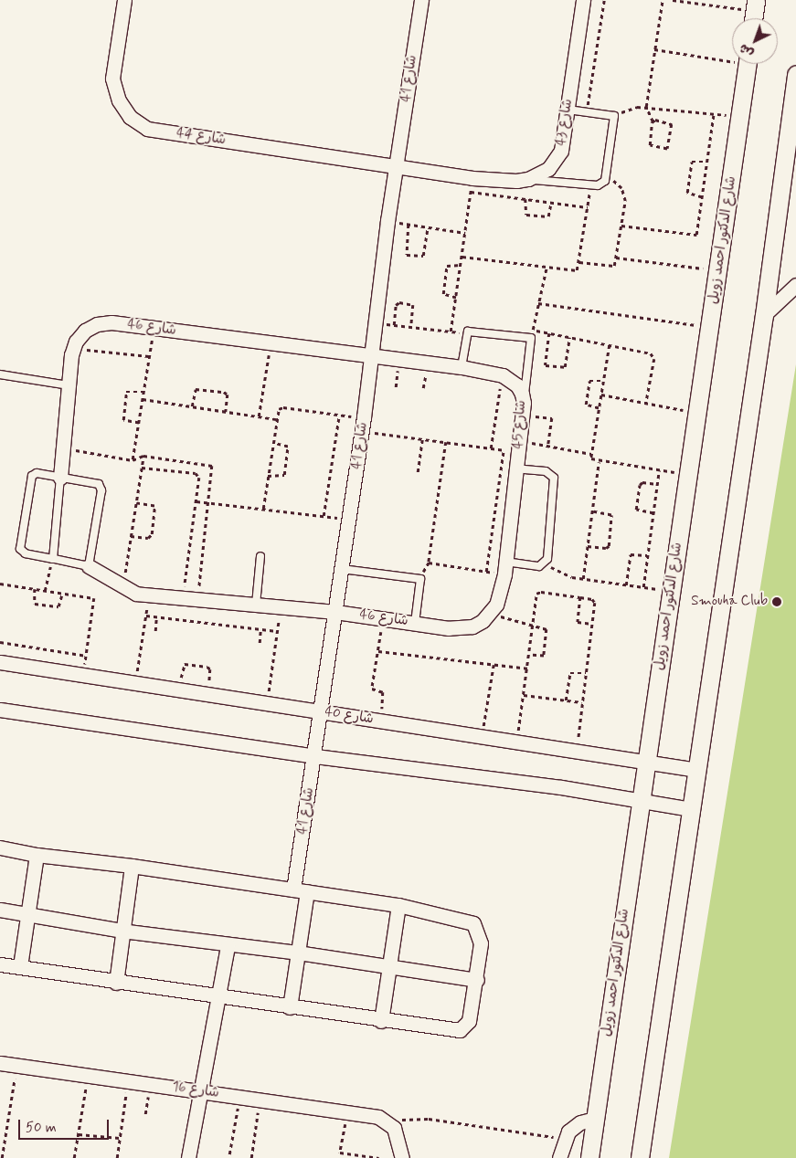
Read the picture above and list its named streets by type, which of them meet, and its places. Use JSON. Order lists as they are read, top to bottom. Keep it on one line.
{"streets":{"street":["شارع 41","شارع 43","شارع 44","شارع الدكتور احمد زويل","شارع 46","شارع 45","شارع 40","شارع 16"]},"crossings":[["شارع 41","شارع 43"],["شارع 41","شارع 44"],["شارع 41","شارع 46"],["شارع 41","شارع 40"],["شارع 43","شارع 44"],["شارع الدكتور احمد زويل","شارع 40"],["شارع 46","شارع 45"]],"places":["Smouha Club"],"scale_bar":"50 m","north":"bottom left"}
